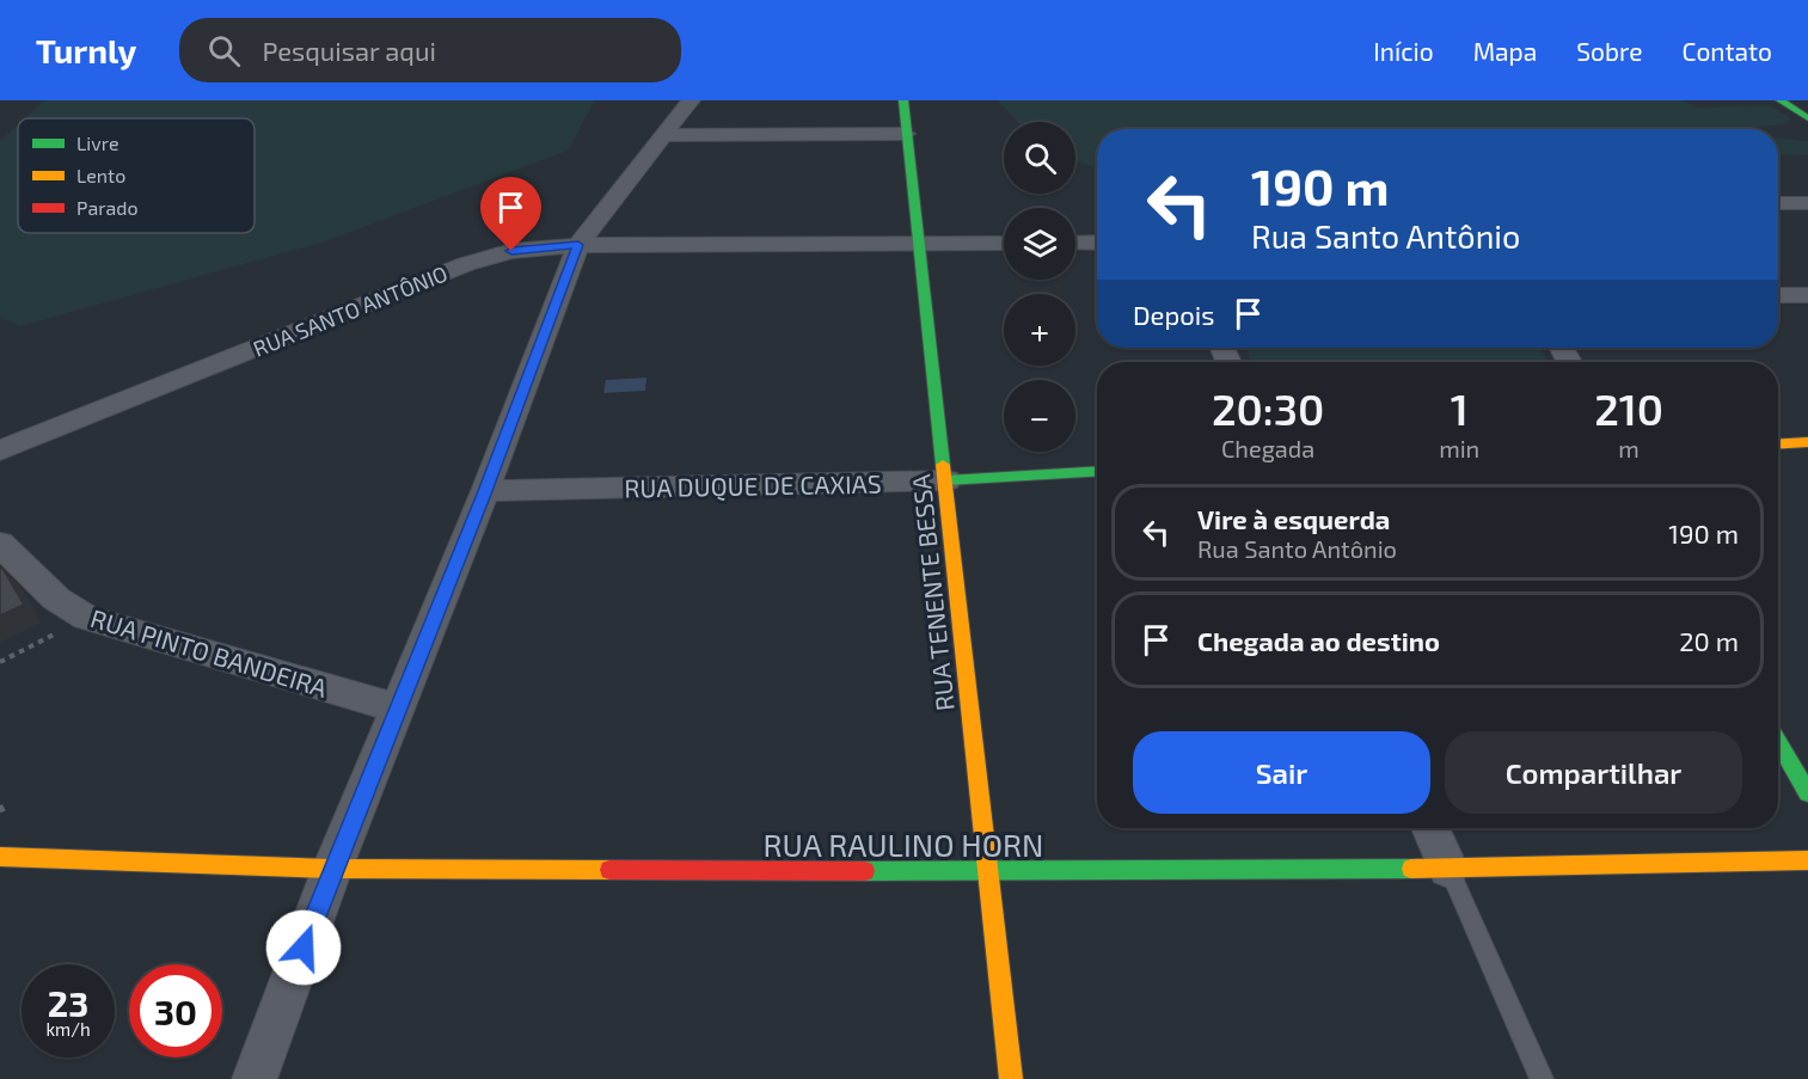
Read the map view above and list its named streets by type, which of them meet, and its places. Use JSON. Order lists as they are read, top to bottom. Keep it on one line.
{"streets":{"street":["RUA SANTO ANTÔNIO","RUA DUQUE DE CAXIAS","RUA TENENTE BESSA","RUA PINTO BANDEIRA","RUA RAULINO HORN"]},"crossings":[["RUA SANTO ANTÔNIO","RUA TENENTE BESSA"],["RUA DUQUE DE CAXIAS","RUA TENENTE BESSA"],["RUA TENENTE BESSA","RUA RAULINO HORN"]],"legend":["Livre","Lento","Parado"],"page":{"header":"Turnly","search":"Pesquisar aqui","nav":["Início","Mapa","Sobre","Contato"],"map_buttons":["+","−"],"turn":["190 m","Rua Santo Antônio"],"then":"Depois","eta":["20:30","Chegada","1","min","210","m"],"list":[{"name":"Vire à esquerda","note":"Rua Santo Antônio","value":"190 m"},{"name":"Chegada ao destino","value":"20 m"}],"buttons":["Sair","Compartilhar"],"speed":"23 km/h","limit":"30"}}
